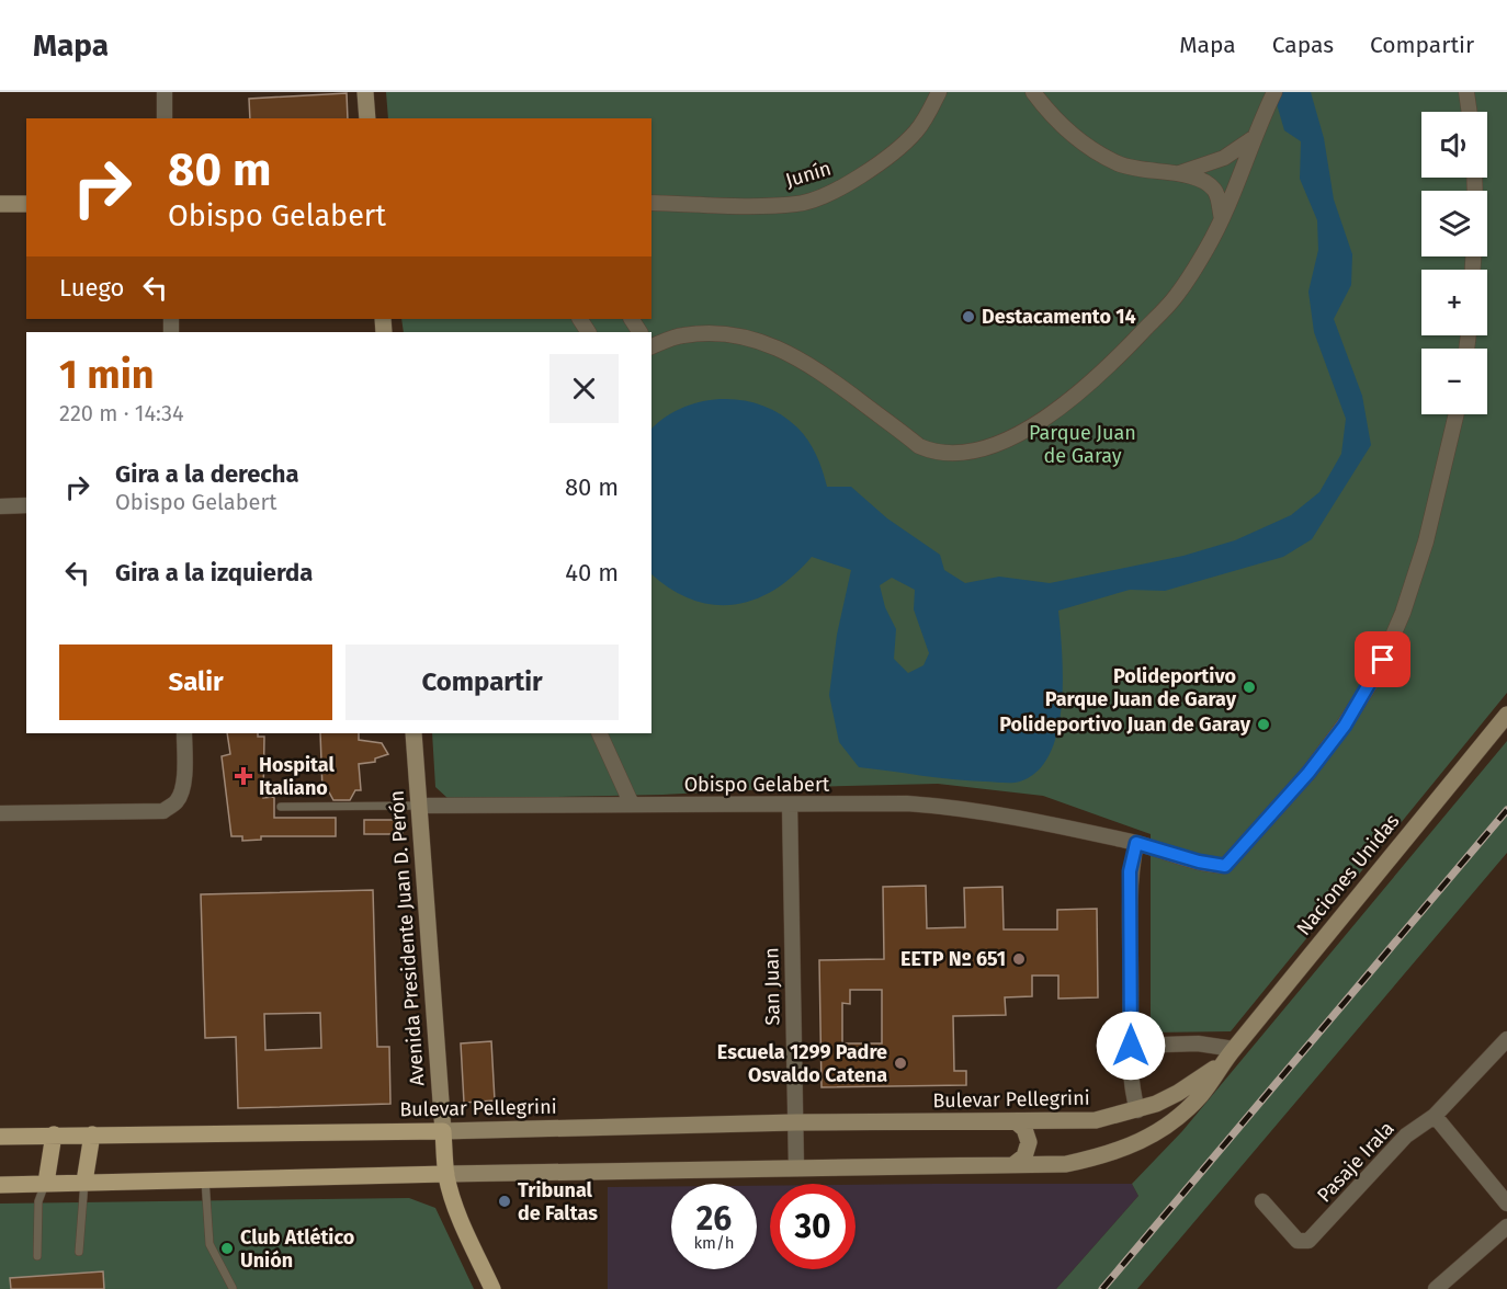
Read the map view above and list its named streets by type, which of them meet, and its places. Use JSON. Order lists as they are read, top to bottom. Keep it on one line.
{"streets":{"main road":["Avenida Presidente Juan D. Perón","Bulevar Pellegrini"],"street":["Junín","Obispo Gelabert","Naciones Unidas","San Juan","Pasaje Irala"]},"crossings":[["Obispo Gelabert","Avenida Presidente Juan D. Perón"],["Obispo Gelabert","San Juan"],["Naciones Unidas","Bulevar Pellegrini"],["Avenida Presidente Juan D. Perón","Bulevar Pellegrini"],["San Juan","Bulevar Pellegrini"]],"parks":["Parque Juan de Garay"],"places":{"other":["Destacamento 14","Polideportivo Parque Juan de Garay","Polideportivo Juan de Garay","EETP Nº 651","Escuela 1299 Padre Osvaldo Catena","Tribunal de Faltas","Club Atlético Unión"],"health":["Hospital Italiano"]},"page":{"header":"Mapa","nav":["Mapa","Capas","Compartir"],"map_buttons":["+","−"],"turn":["80 m","Obispo Gelabert"],"then":"Luego","heading":["1 min","220 m · 14:34"],"list":[{"name":"Gira a la derecha","note":"Obispo Gelabert","value":"80 m"},{"name":"Gira a la izquierda","value":"40 m"}],"buttons":["Salir","Compartir"],"speed":"26 km/h","limit":"30"}}
